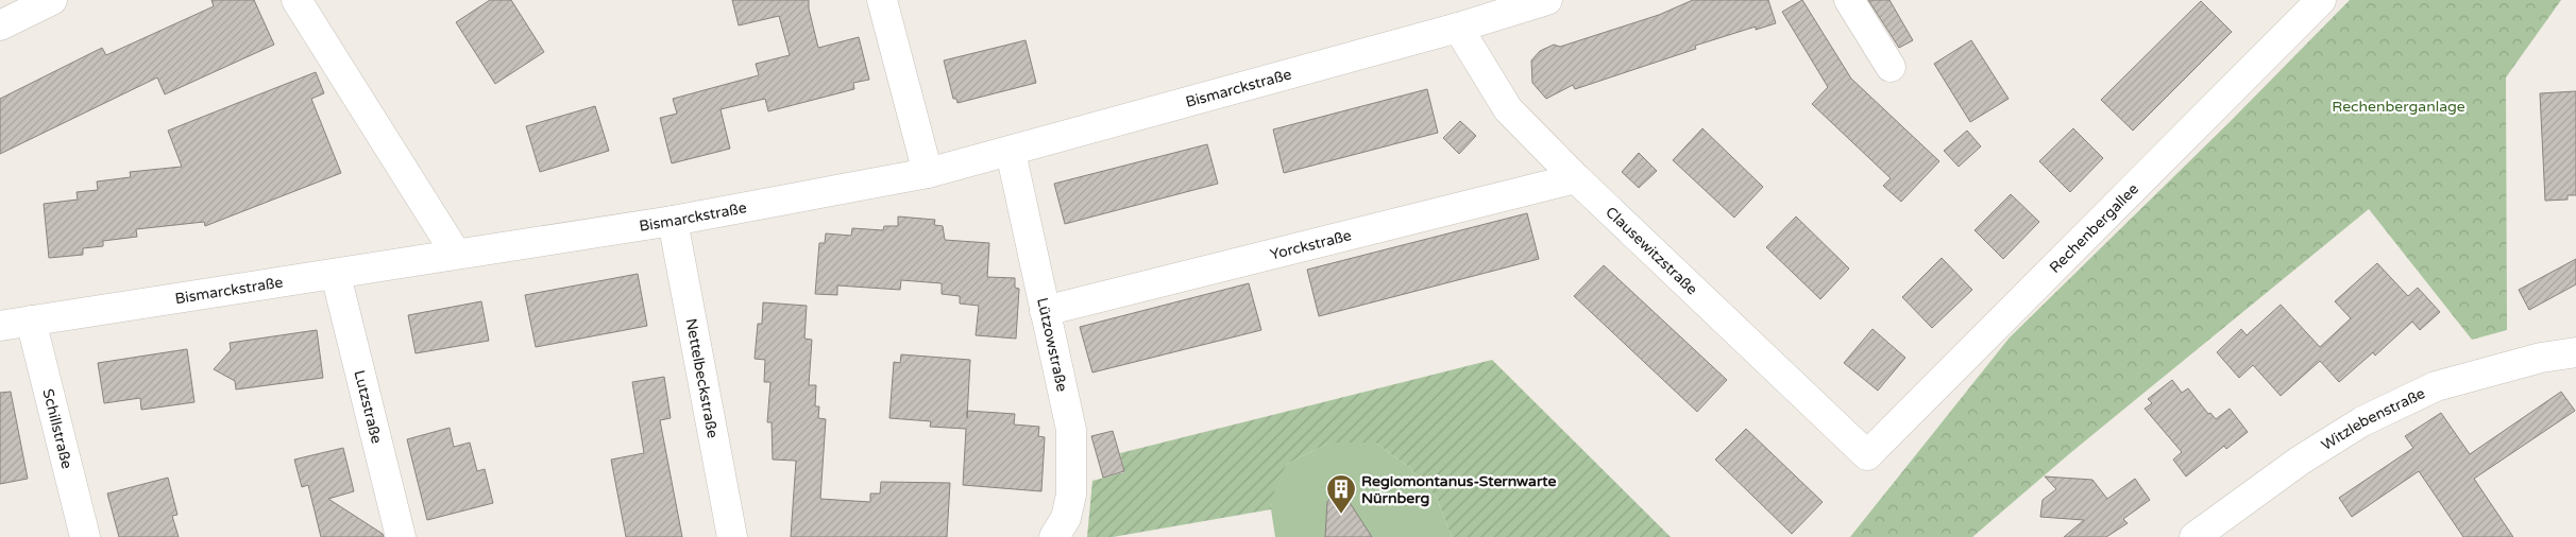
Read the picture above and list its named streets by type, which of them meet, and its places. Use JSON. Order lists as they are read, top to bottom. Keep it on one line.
{"streets":{"street":["Bismarckstraße","Rechenbergallee","Yorckstraße","Clausewitzstraße","Lützowstraße","Nettelbeckstraße","Lutzstraße","Witzlebenstraße","Schillstraße"]},"crossings":[["Bismarckstraße","Clausewitzstraße"],["Bismarckstraße","Lützowstraße"],["Bismarckstraße","Nettelbeckstraße"],["Bismarckstraße","Lutzstraße"],["Bismarckstraße","Schillstraße"],["Rechenbergallee","Clausewitzstraße"],["Yorckstraße","Clausewitzstraße"],["Yorckstraße","Lützowstraße"]],"parks":["Rechenberganlage"],"places":{"building":["Regiomontanus-Sternwarte Nürnberg"]}}
